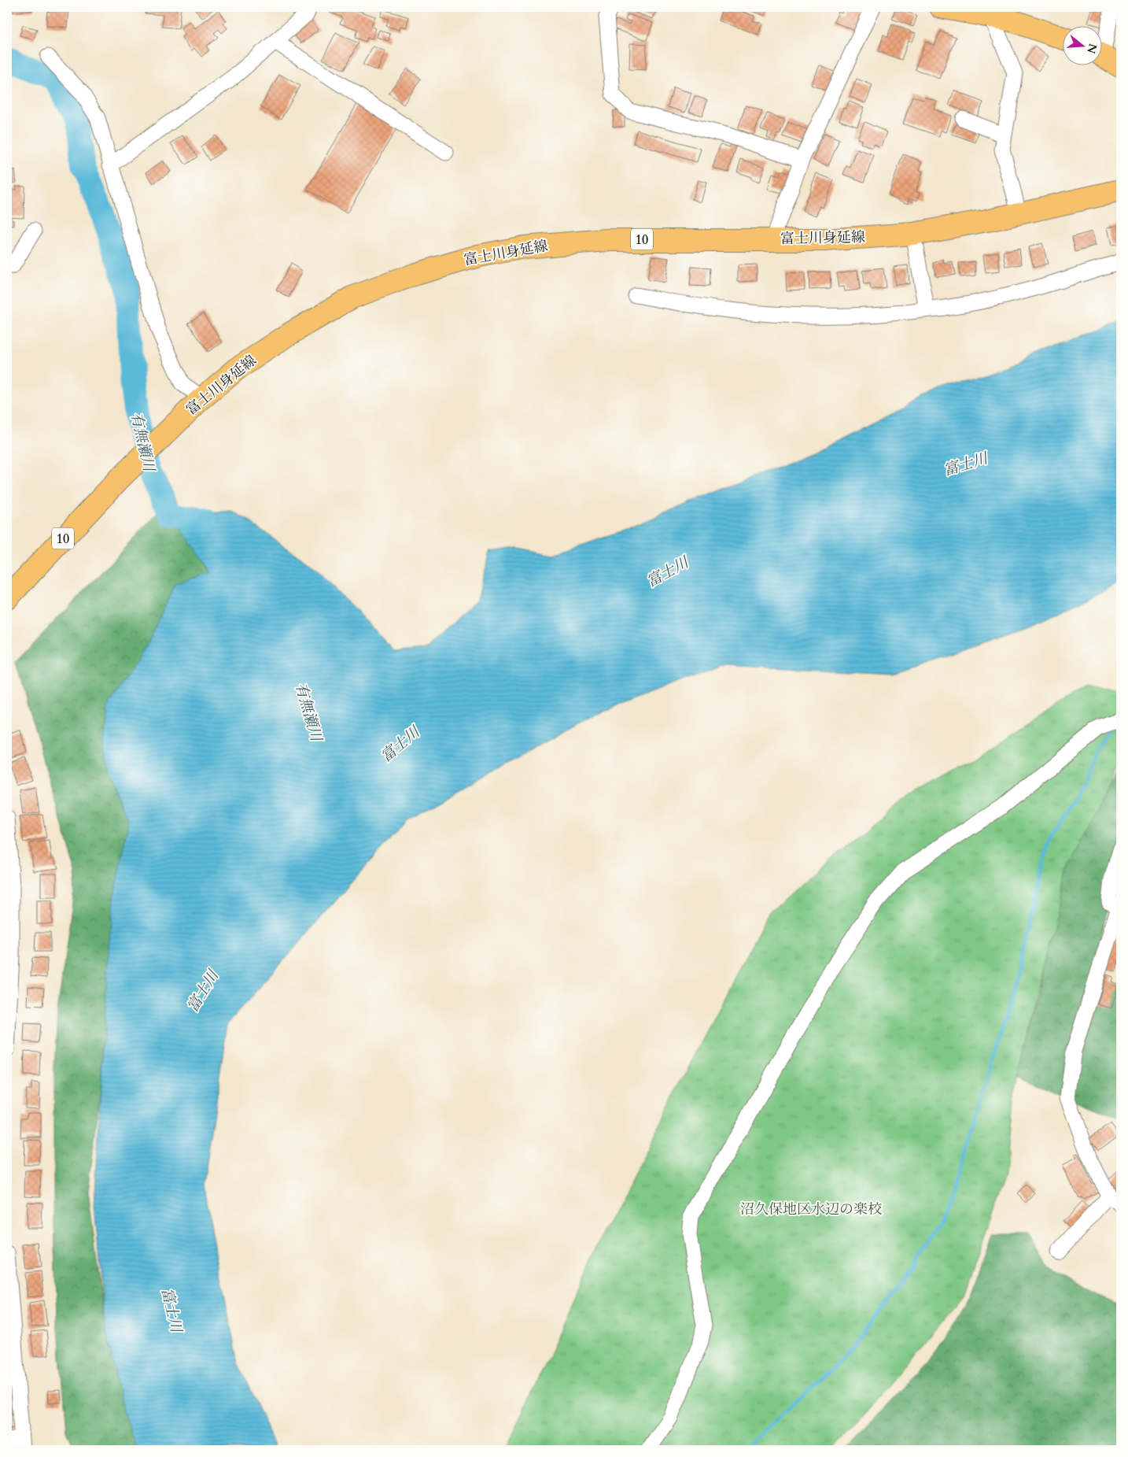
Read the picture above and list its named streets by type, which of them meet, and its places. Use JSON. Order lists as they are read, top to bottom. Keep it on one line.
{"streets":{"main road":["富士川身延線","10"]},"water":["有無瀬川","富士川"],"parks":["沼久保地区水辺の楽校"],"north":"right"}
